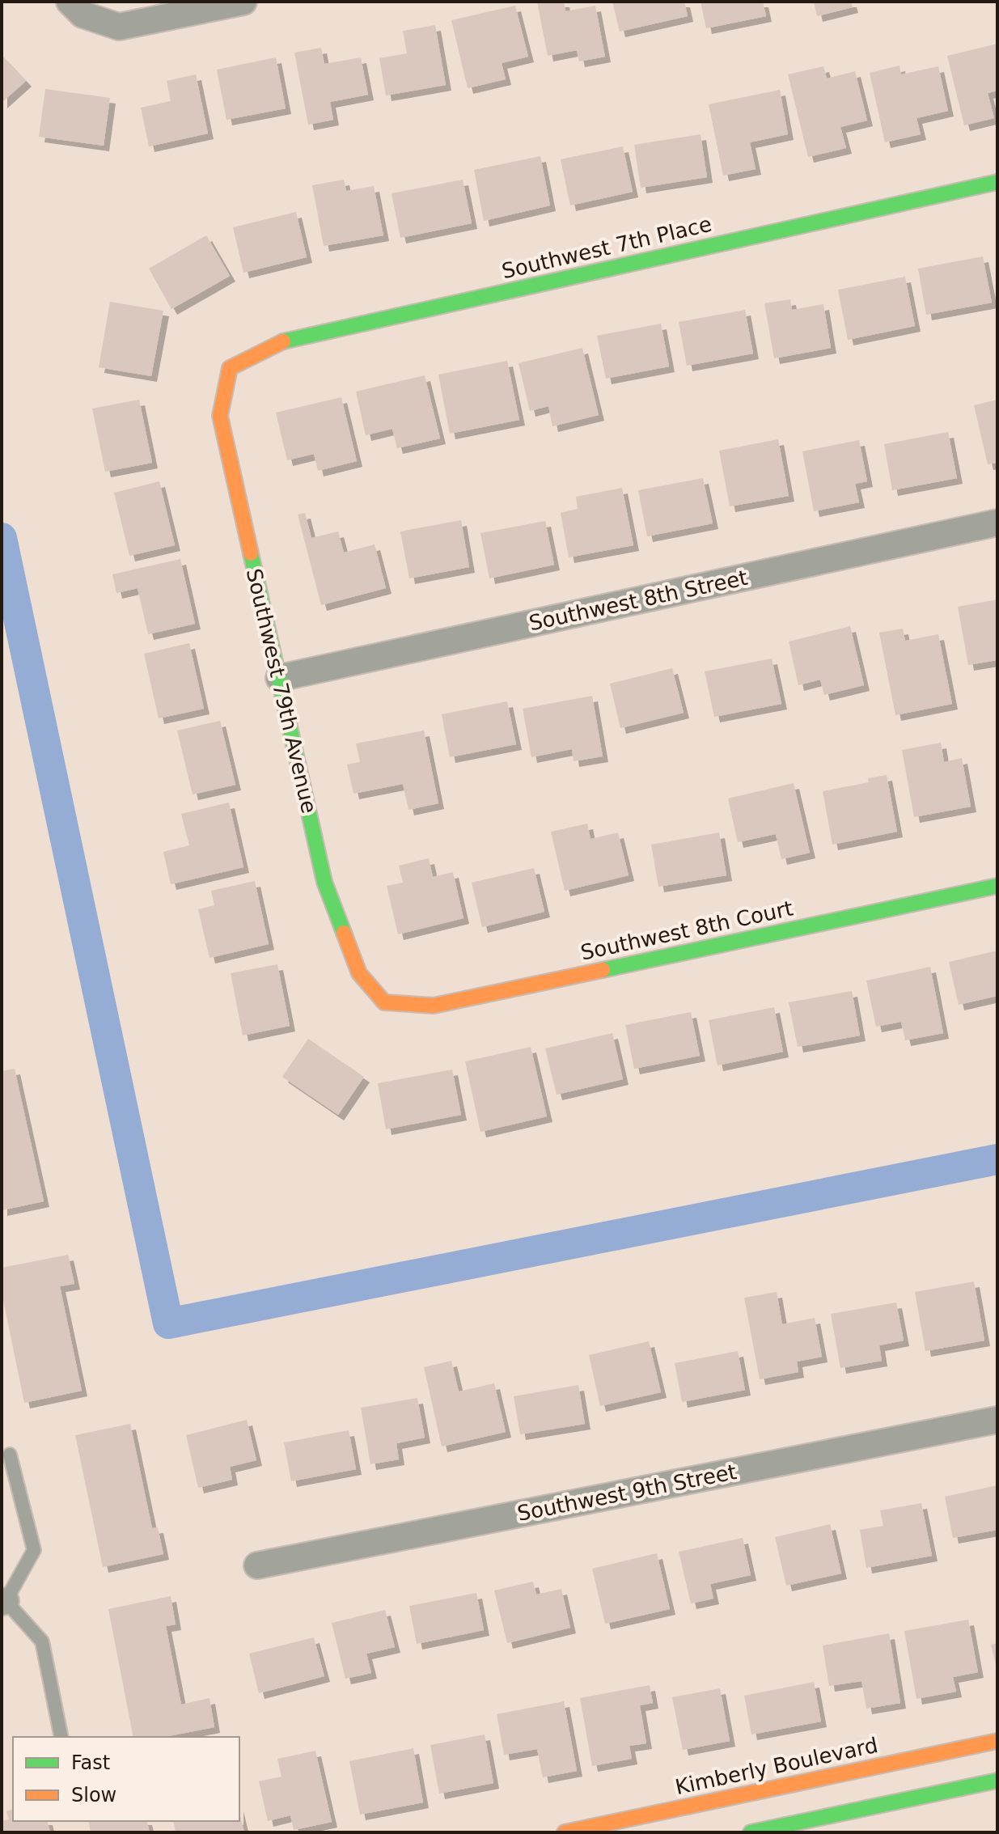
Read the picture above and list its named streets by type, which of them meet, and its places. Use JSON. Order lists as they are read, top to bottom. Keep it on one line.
{"streets":{"street":["Southwest 7th Place","Southwest 8th Street","Southwest 79th Avenue","Southwest 8th Court","Southwest 9th Street","Kimberly Boulevard"]},"crossings":[["Southwest 7th Place","Southwest 79th Avenue"],["Southwest 8th Street","Southwest 79th Avenue"],["Southwest 79th Avenue","Southwest 8th Court"]],"legend":["Fast","Slow"]}
